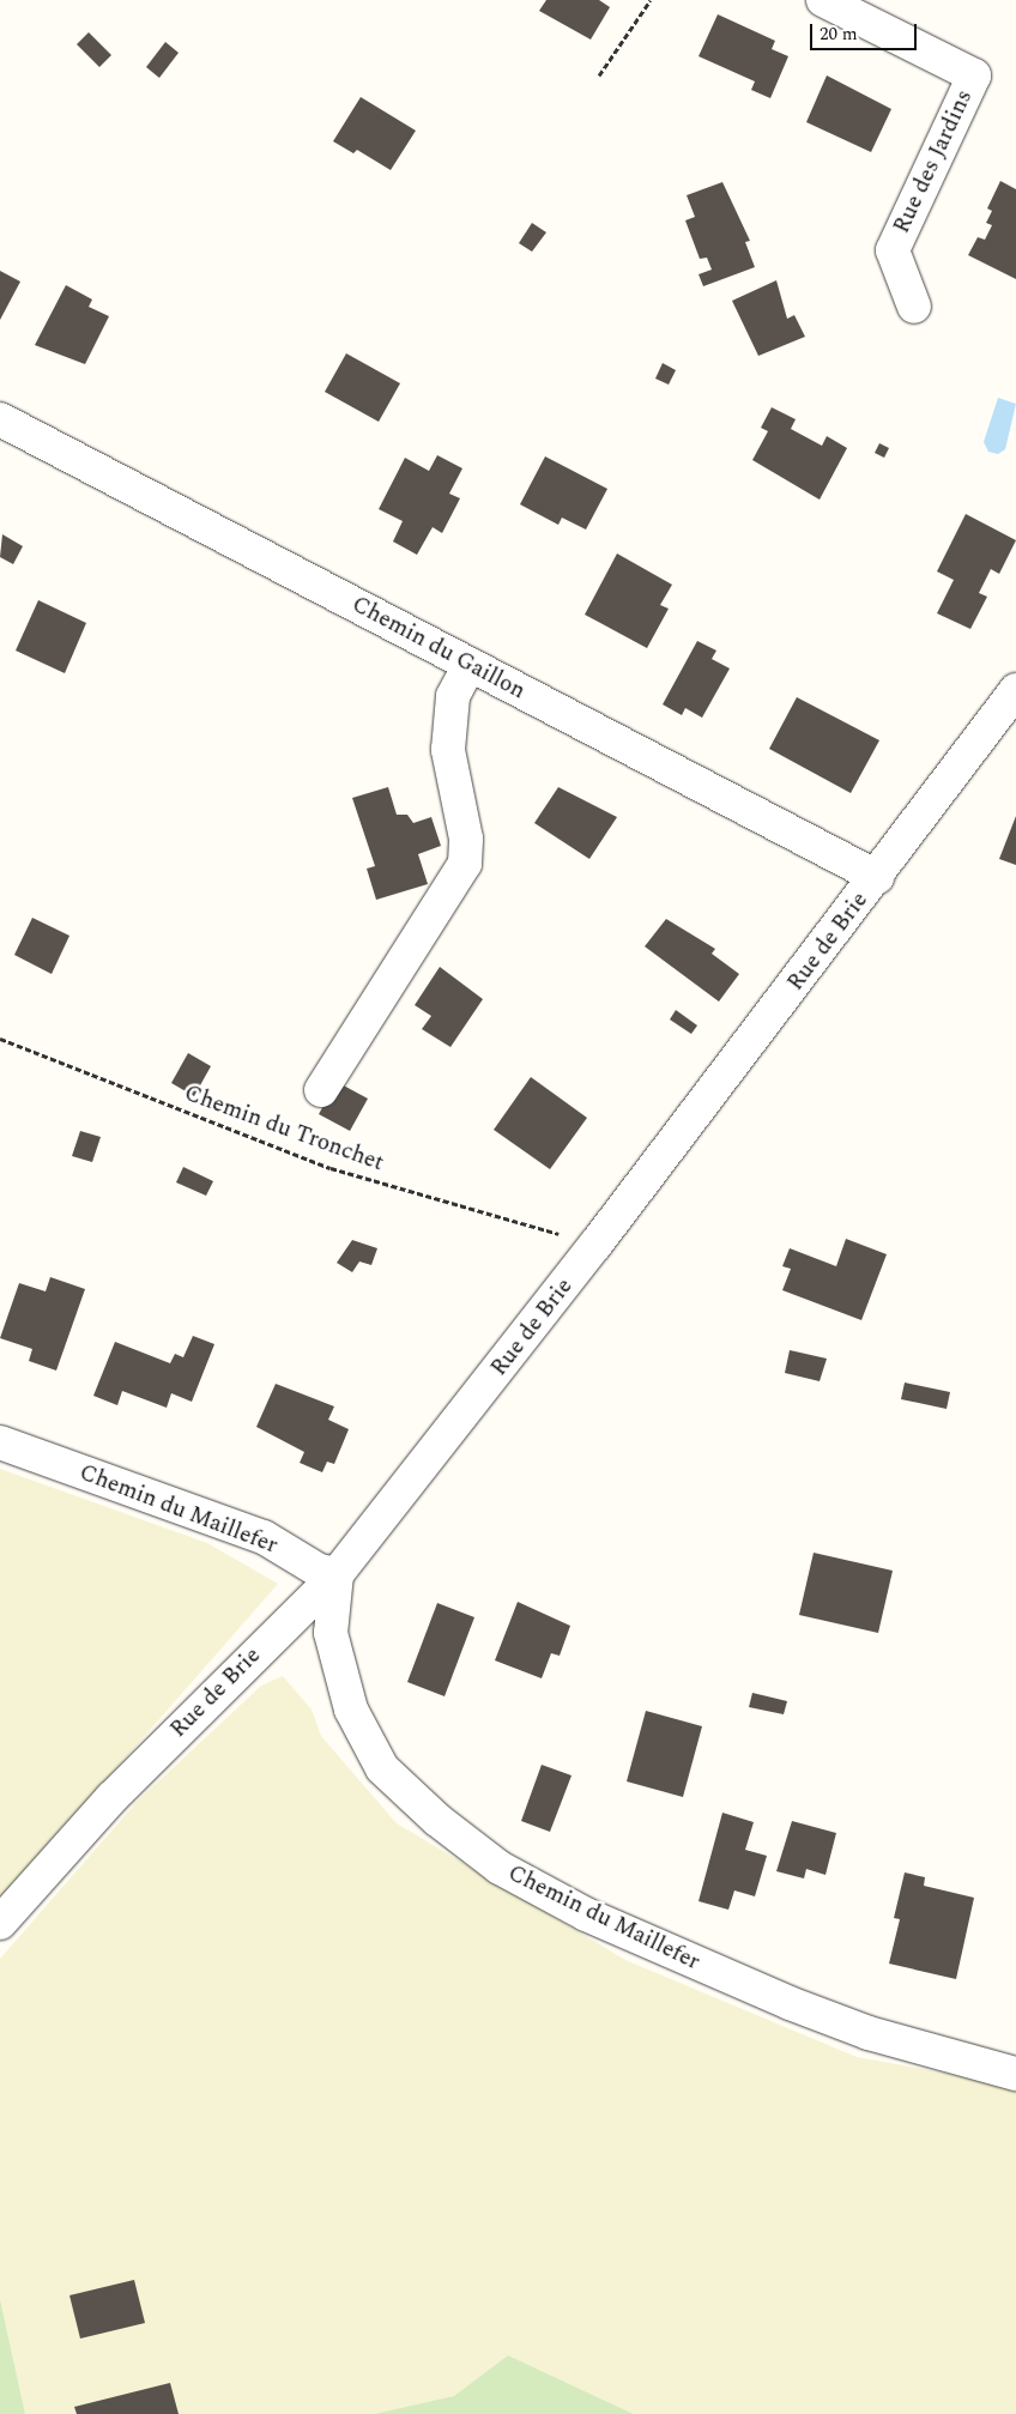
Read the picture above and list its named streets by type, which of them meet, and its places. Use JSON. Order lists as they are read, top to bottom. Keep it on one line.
{"streets":{"street":["Rue des Jardins","Chemin du Gaillon","Rue de Brie","Chemin du Maillefer"],"path":["Chemin du Tronchet"]},"crossings":[["Chemin du Gaillon","Rue de Brie"],["Rue de Brie","Chemin du Tronchet"],["Rue de Brie","Chemin du Maillefer"]],"scale_bar":"20 m"}
